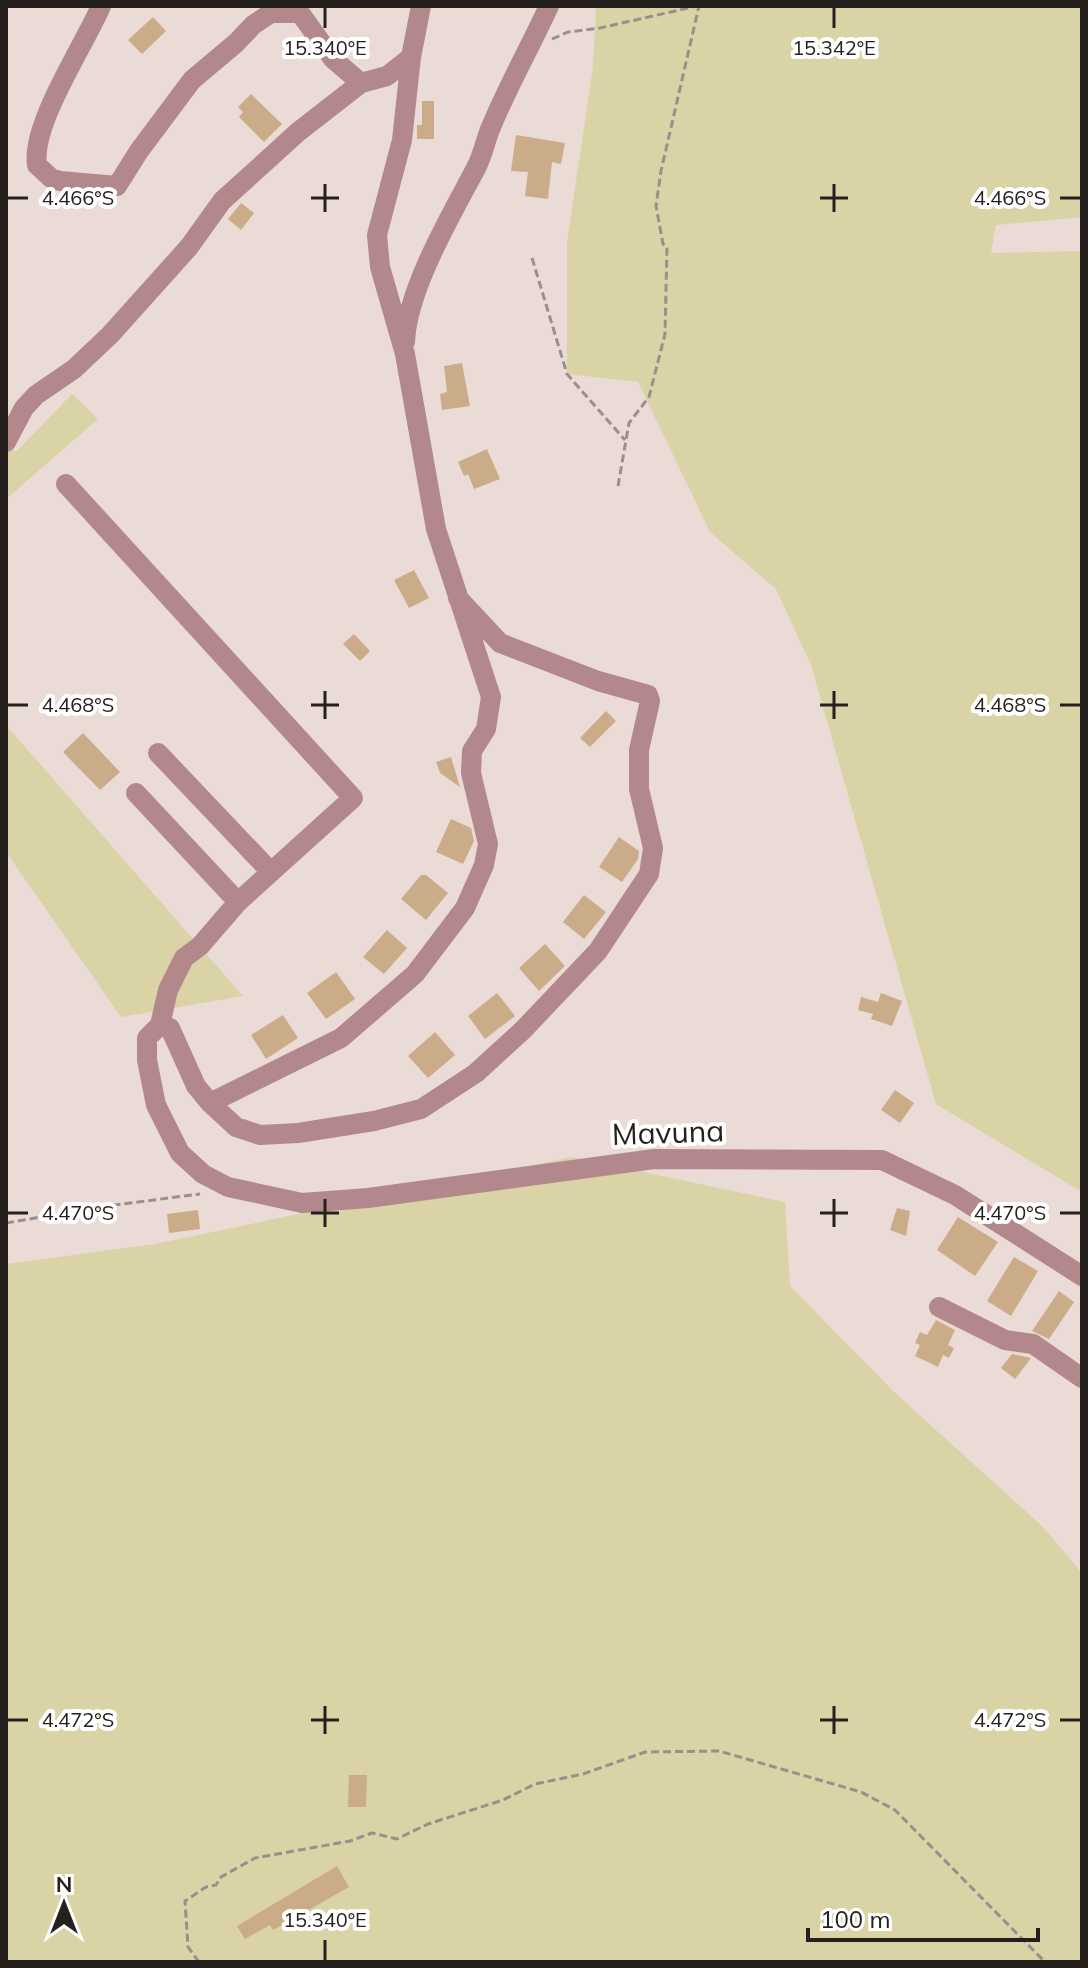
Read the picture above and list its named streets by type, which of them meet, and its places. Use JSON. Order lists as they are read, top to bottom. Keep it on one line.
{"streets":{"street":["Mavuna"]},"scale_bar":"100 m","north":"top","coordinates":["15.340°E","15.342°E","4.466°S","4.468°S","4.470°S","4.472°S"]}
